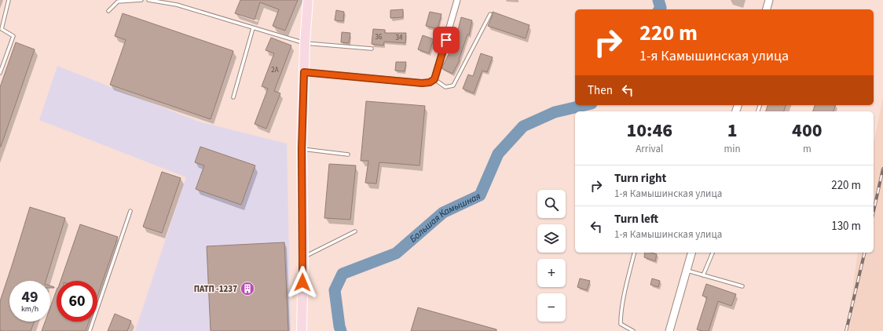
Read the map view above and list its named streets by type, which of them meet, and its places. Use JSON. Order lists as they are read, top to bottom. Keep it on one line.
{"water":["Большая Камышная"],"places":{"building":["ПАТП -1237"]},"house_numbers":["36","34","2А"],"page":{"turn":["220 m","1-я Камышинская улица"],"then":"Then","eta":["10:46","Arrival","1","min","400","m"],"list":[{"name":"Turn right","note":"1-я Камышинская улица","value":"220 m"},{"name":"Turn left","note":"1-я Камышинская улица","value":"130 m"}],"map_buttons":["+","−"],"speed":"49 km/h","limit":"60"}}
